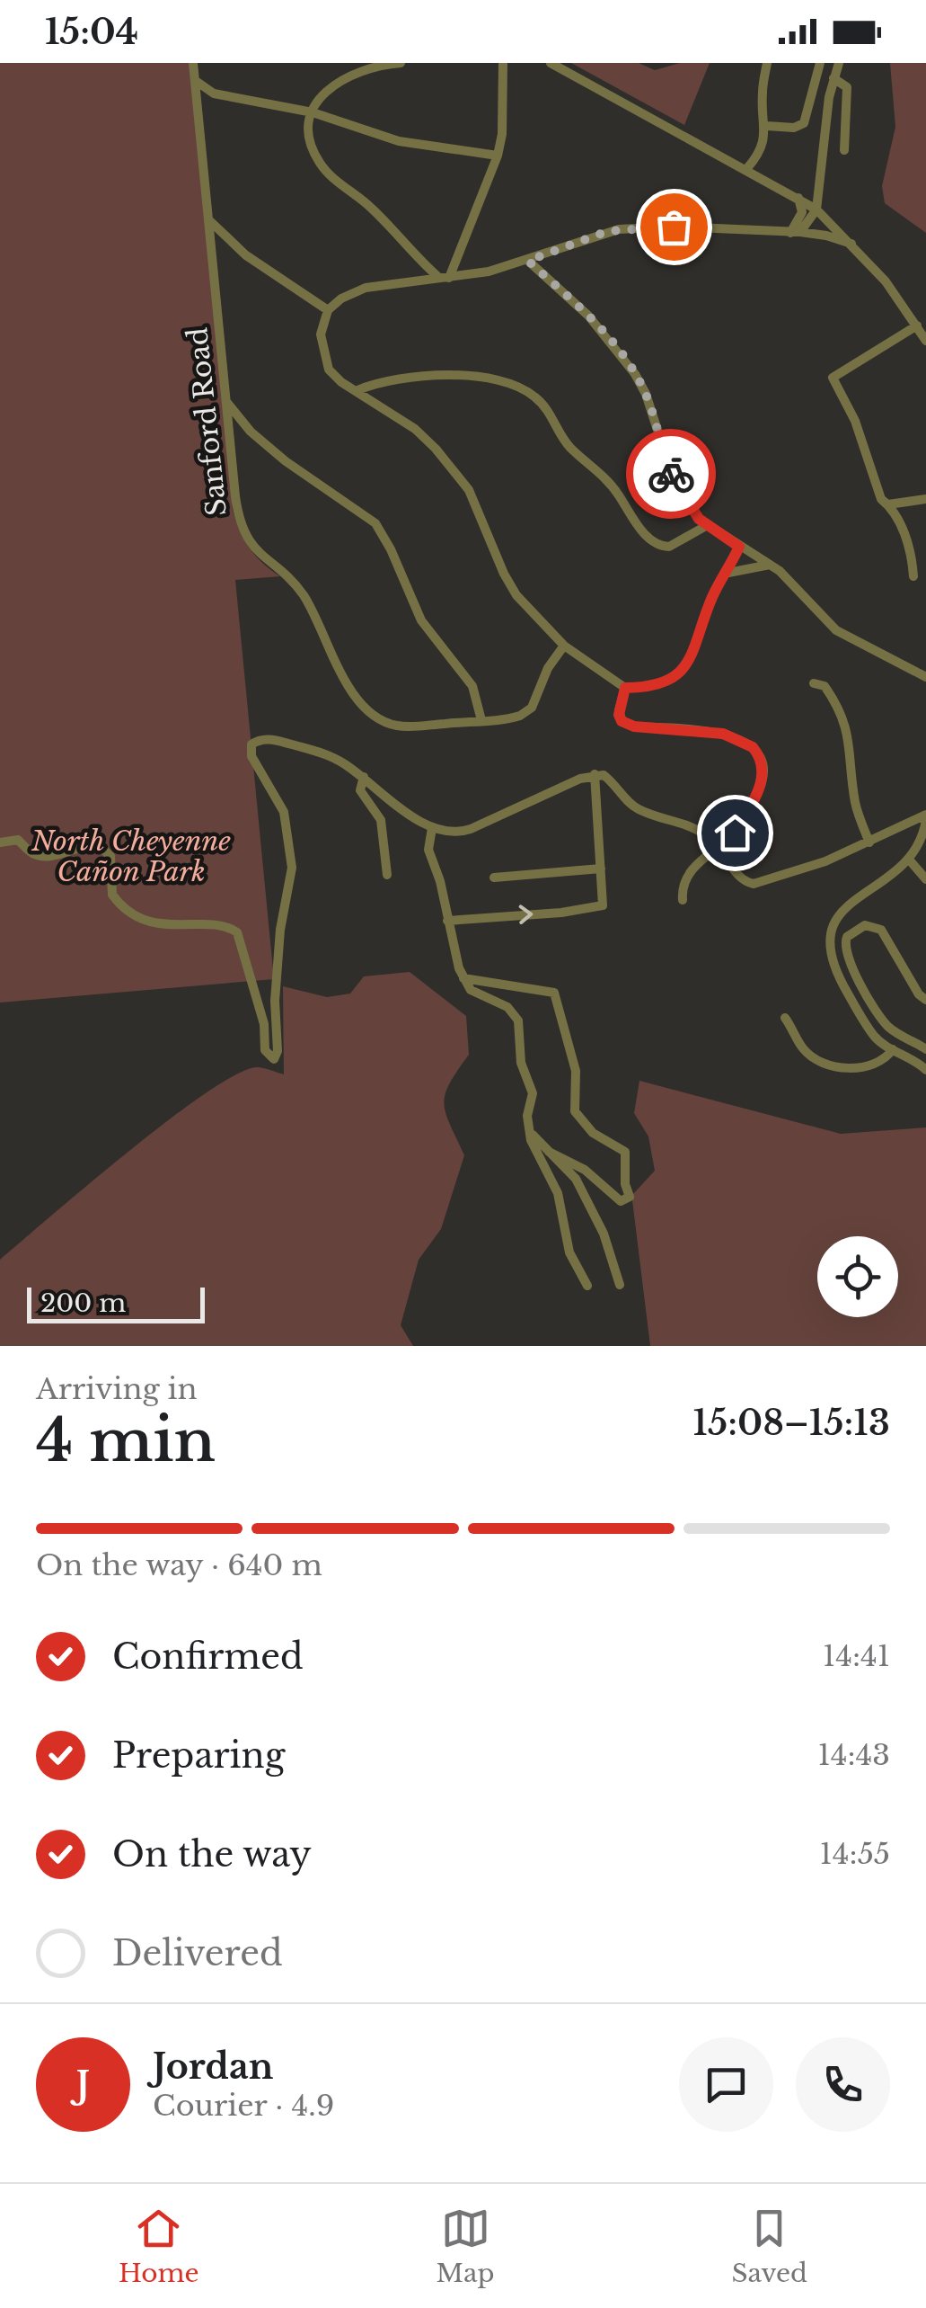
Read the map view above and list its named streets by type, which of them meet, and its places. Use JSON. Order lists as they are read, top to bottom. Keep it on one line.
{"streets":{"street":["Sanford Road"]},"parks":["North Cheyenne Cañon Park"],"scale_bar":"200 m","page":{"status":"15:04","scale":"200 m","heading":["4 min","Arriving in","15:08–15:13"],"panel":["Jordan","Courier · 4.9"],"bar":"On the way · 640 m","list":[["Confirmed","14:41"],["Preparing","14:43"],["On the way","14:55"],"Delivered"],"round":"J","tabs":["Home","Map","Saved"]}}
